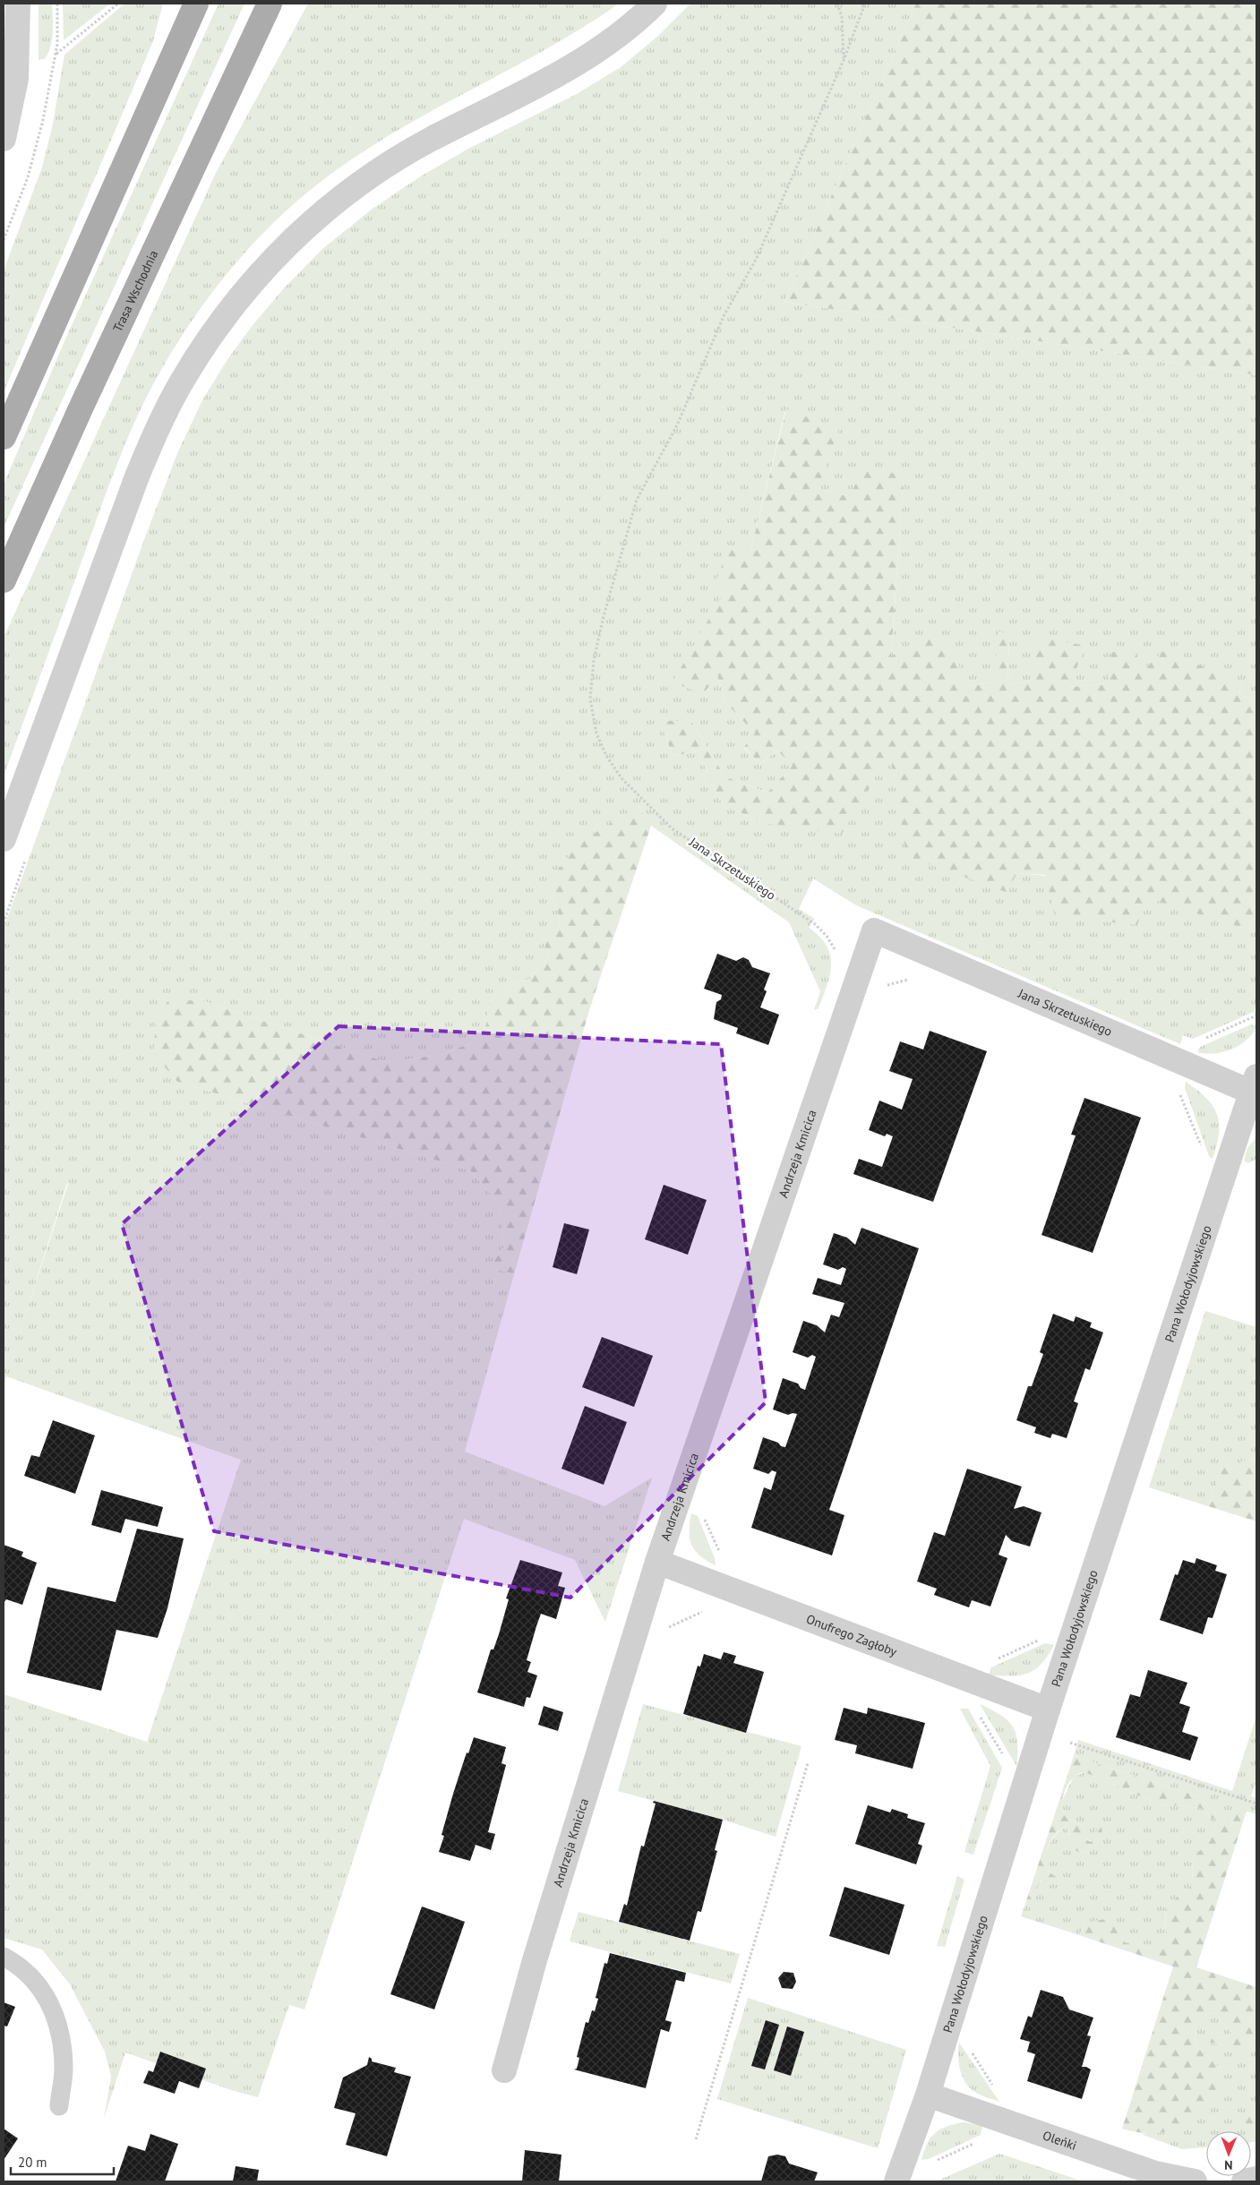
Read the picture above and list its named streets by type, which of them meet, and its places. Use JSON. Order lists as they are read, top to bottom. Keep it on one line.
{"streets":{"main road":["Trasa Wschodnia"],"street":["Jana Skrzetuskiego","Andrzeja Kmicica","Pana Wołodyjowskiego","Onufrego Zagłoby","Oleńki"]},"crossings":[["Jana Skrzetuskiego","Andrzeja Kmicica"],["Jana Skrzetuskiego","Pana Wołodyjowskiego"],["Andrzeja Kmicica","Onufrego Zagłoby"],["Pana Wołodyjowskiego","Onufrego Zagłoby"],["Pana Wołodyjowskiego","Oleńki"]],"scale_bar":"20 m","north":"bottom"}
